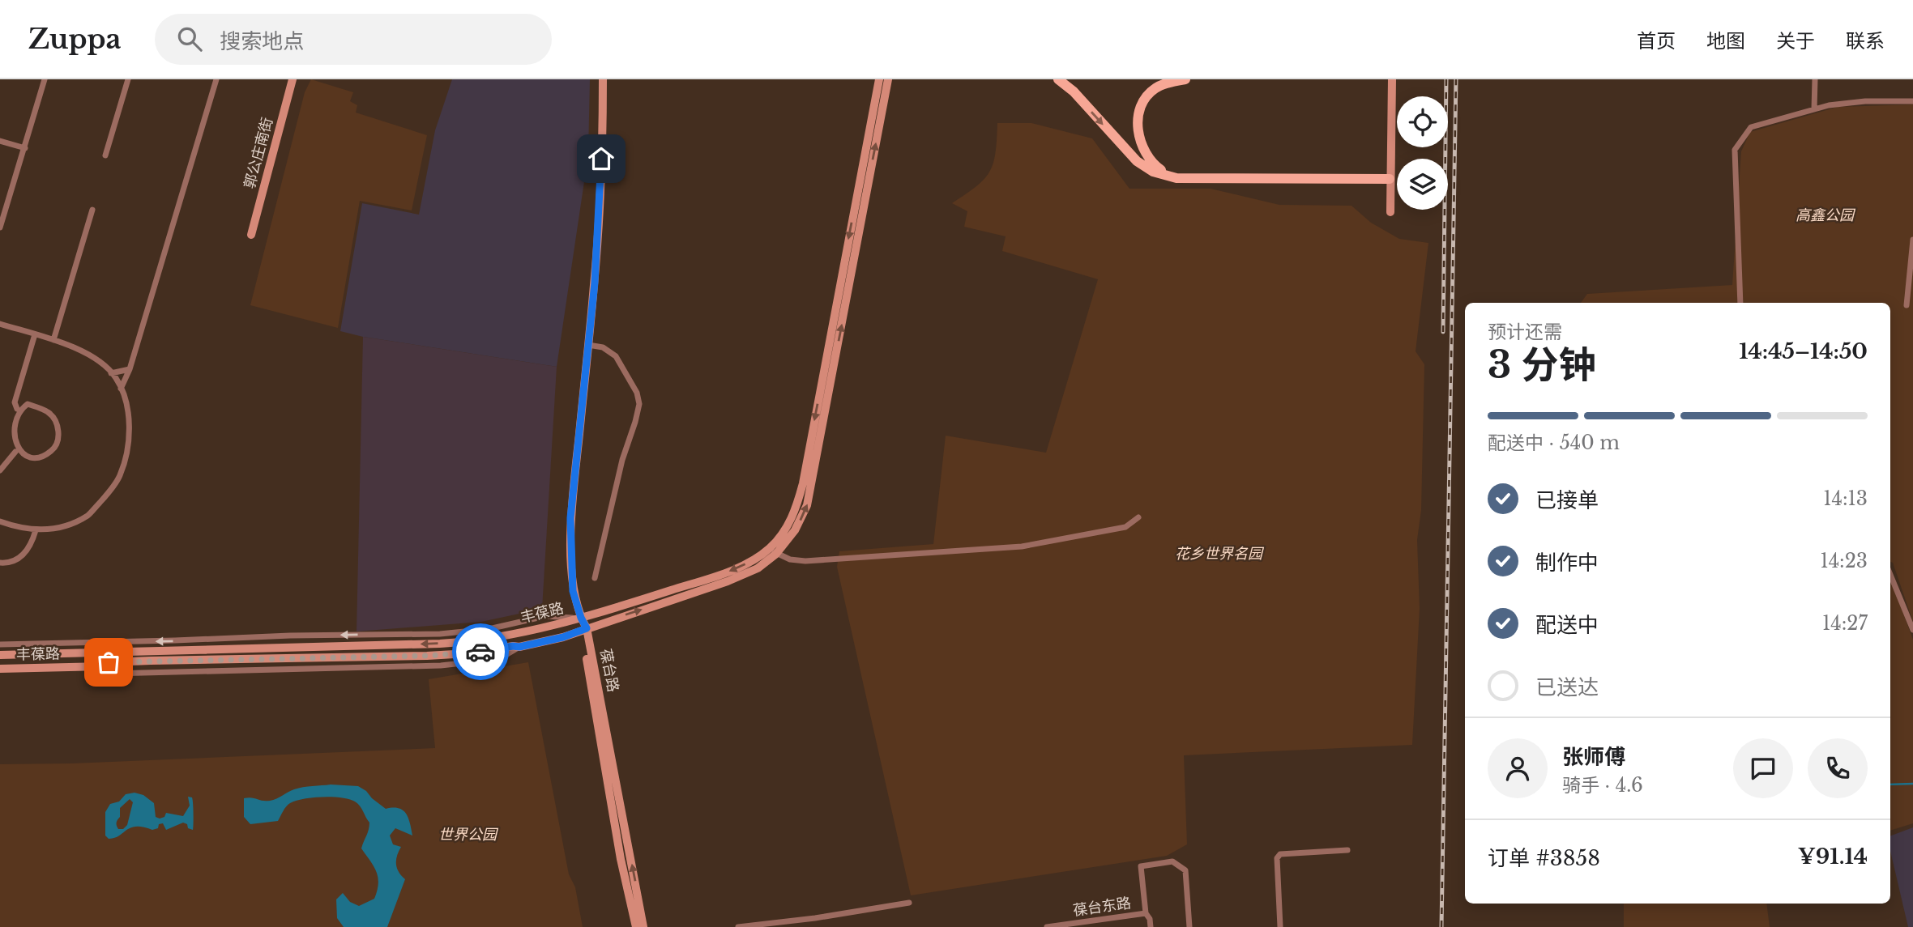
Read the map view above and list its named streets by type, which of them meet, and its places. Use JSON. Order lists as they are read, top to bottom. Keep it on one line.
{"streets":{"main road":["郭公庄南街","丰葆路","葆台路"],"street":["葆台东路"]},"crossings":[["丰葆路","葆台路"]],"parks":["高鑫公园","花乡世界名园","世界公园"],"page":{"header":"Zuppa","search":"搜索地点","nav":["首页","地图","关于","联系"],"heading":["3 分钟","预计还需","14:45–14:50"],"panel":["张师傅","骑手 · 4.6","订单 #3858","¥91.14"],"bar":"配送中 · 540 m","list":[["已接单","14:13"],["制作中","14:23"],["配送中","14:27"],"已送达"]}}
